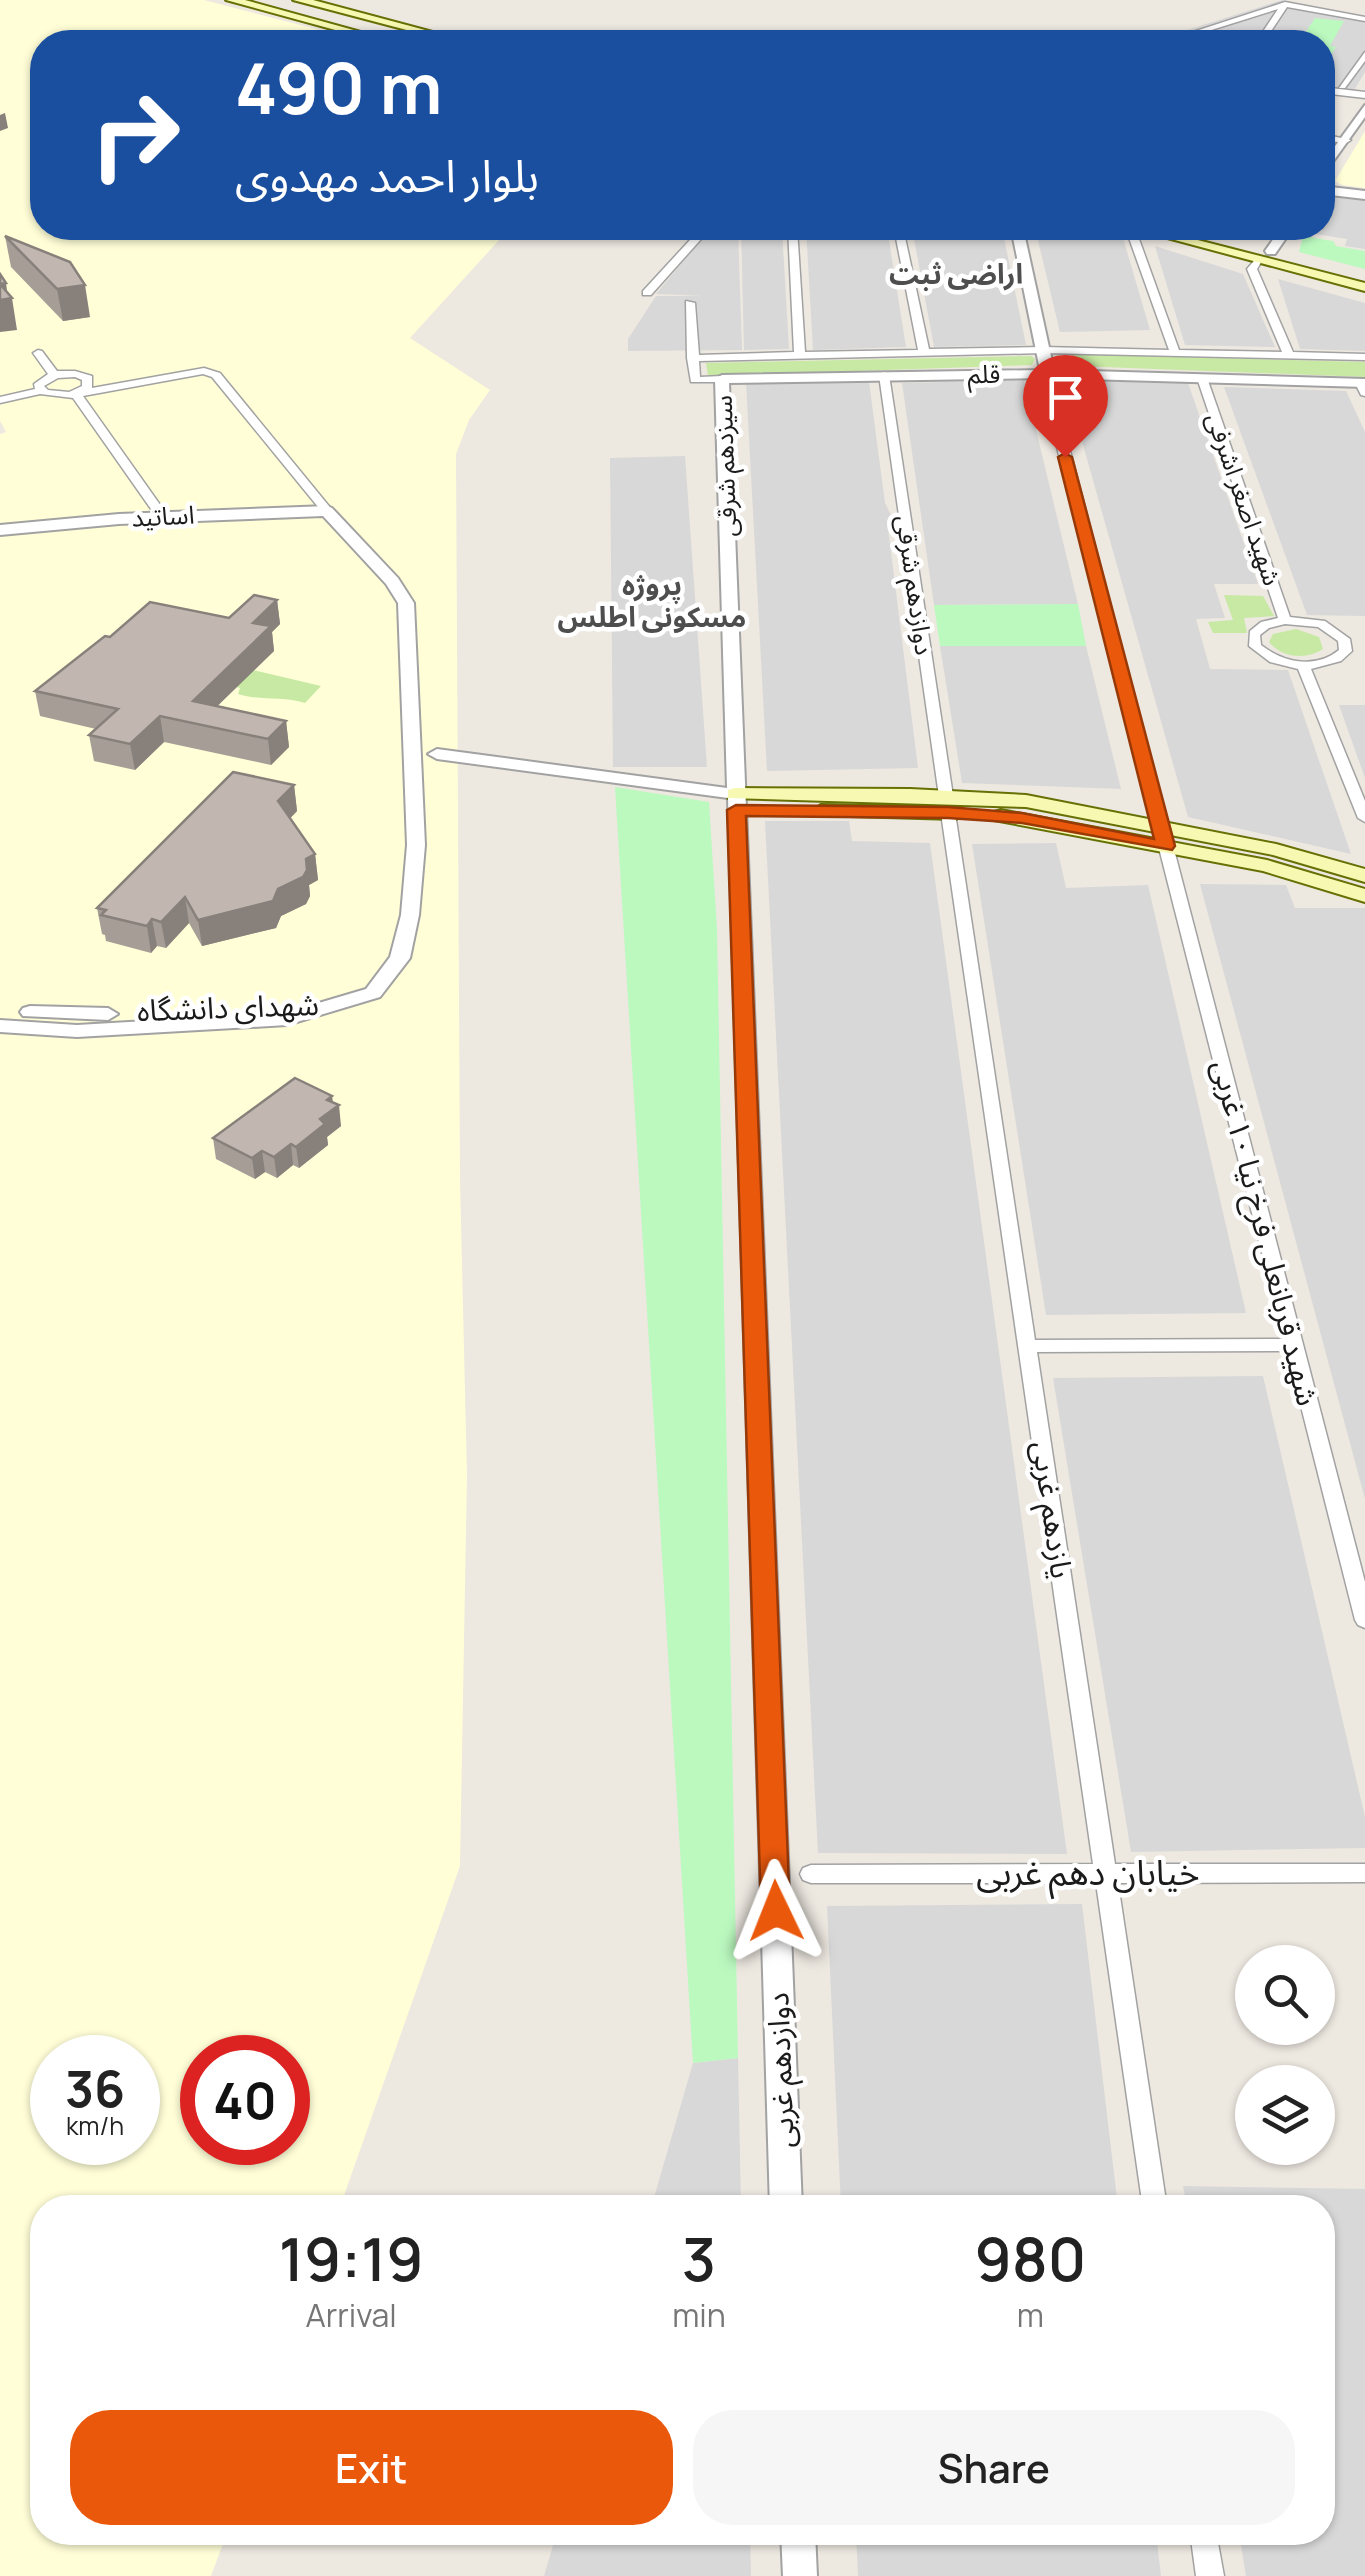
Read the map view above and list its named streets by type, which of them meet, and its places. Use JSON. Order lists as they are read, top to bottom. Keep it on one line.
{"streets":{"street":["قلم","سیزدهم شرقی","شهید اصغر اشرفی","اساتید","دوازدهم شرقی","شهدای دانشگاه","شهید قربانعلی فرخ نیا ۱۰ غربی","یازدهم غربی","خیابان دهم غربی","دوازدهم غربی"]},"crossings":[["قلم","سیزدهم شرقی"],["قلم","شهید اصغر اشرفی"],["قلم","دوازدهم شرقی"],["قلم","شهید قربانعلی فرخ نیا ۱۰ غربی"],["سیزدهم شرقی","دوازدهم غربی"],["دوازدهم شرقی","یازدهم غربی"],["یازدهم غربی","خیابان دهم غربی"]],"districts":["اراضی ثبت","پروژه مسکونی اطلس"],"page":{"turn":["490 m","بلوار احمد مهدوی"],"speed":"36 km/h","limit":"40","eta":["19:19","Arrival","3","min","980","m"],"buttons":["Exit","Share"]}}
